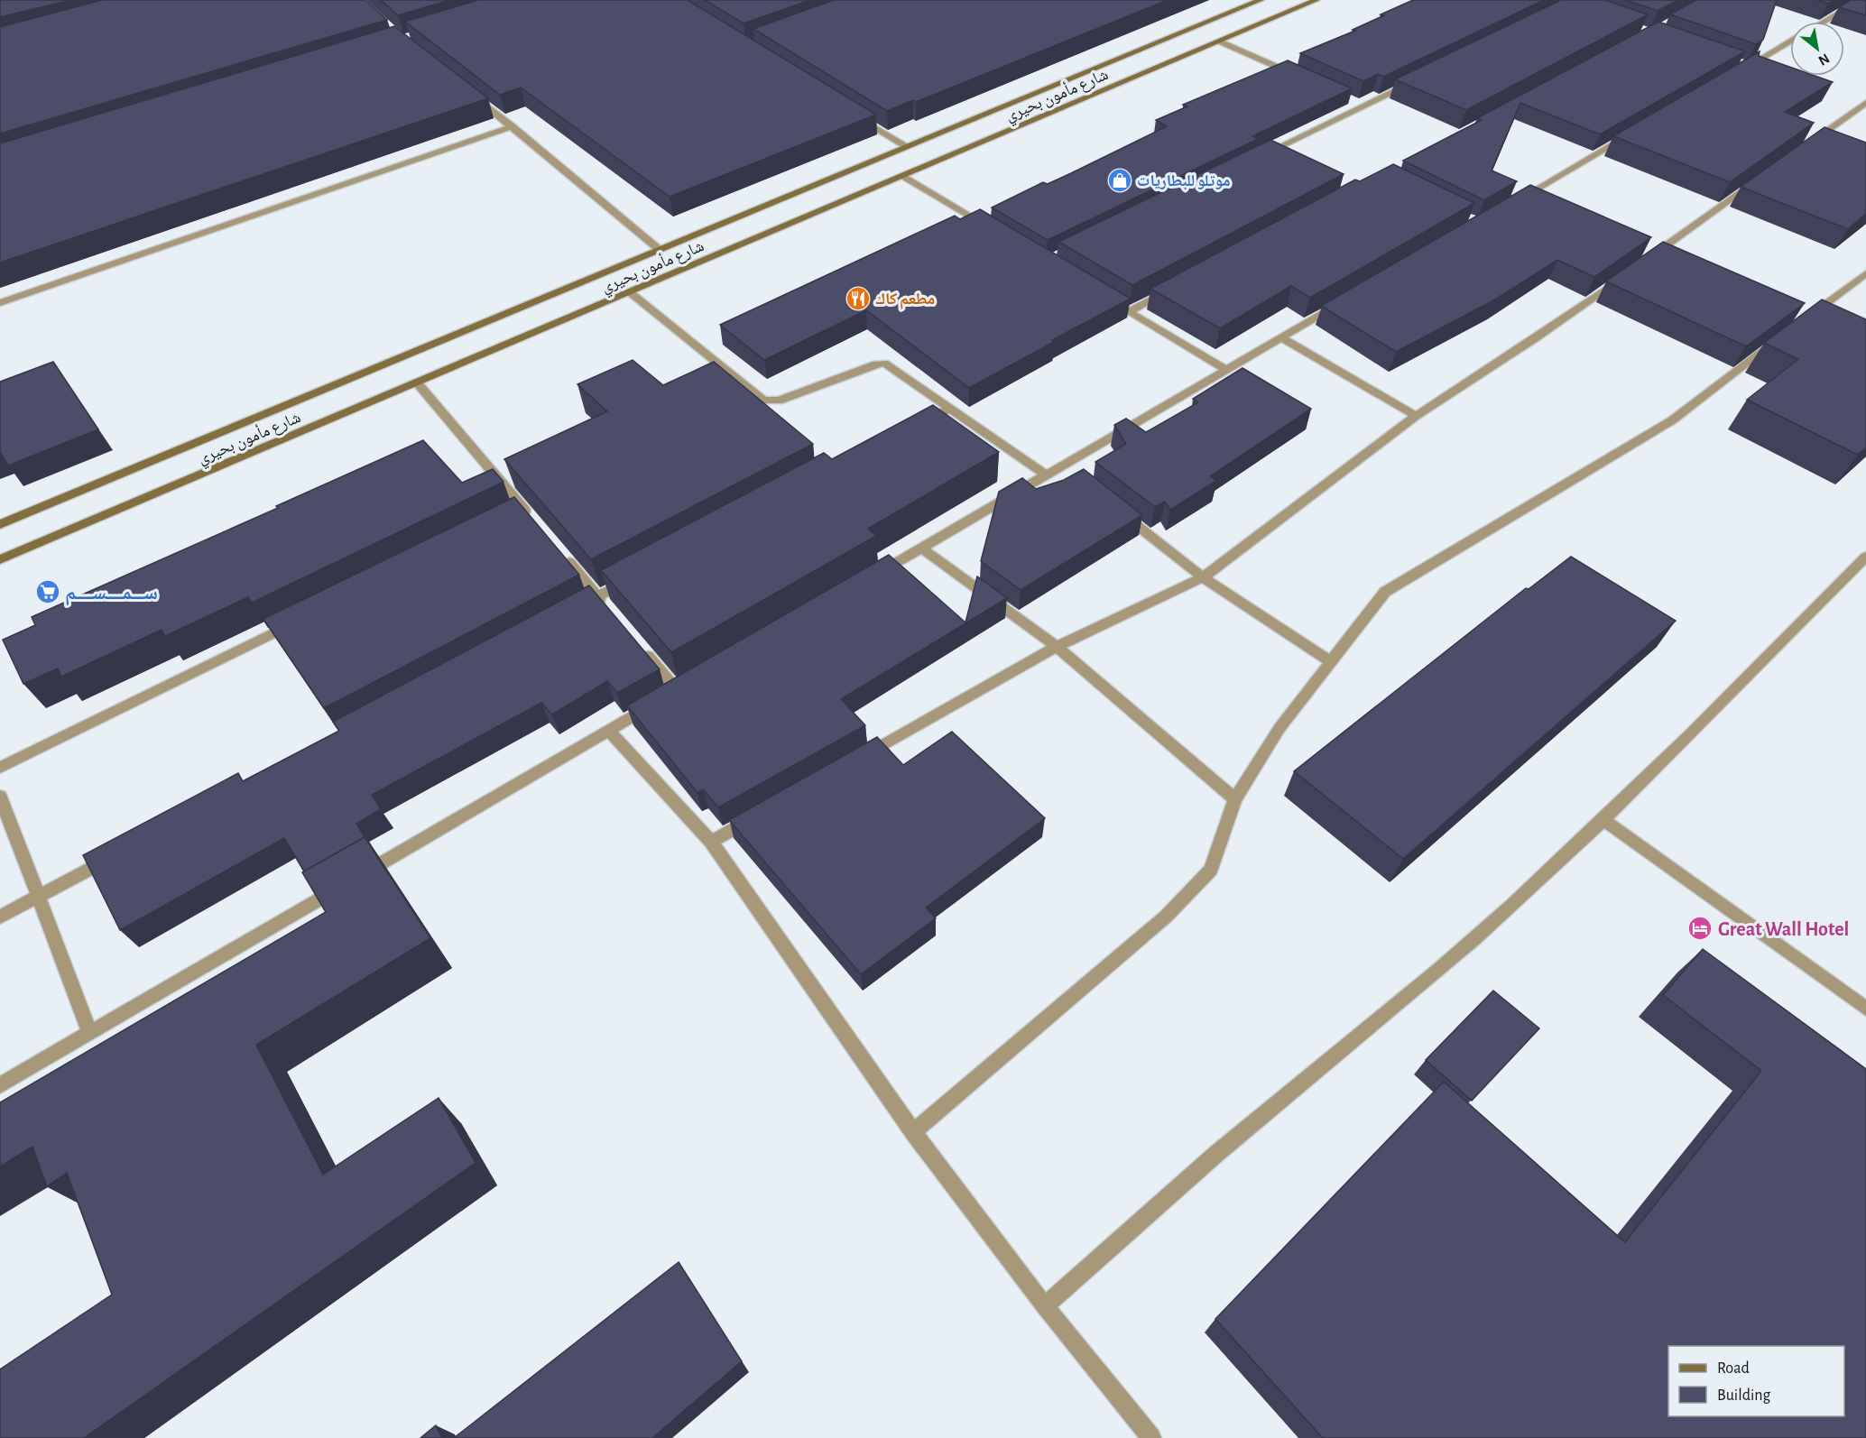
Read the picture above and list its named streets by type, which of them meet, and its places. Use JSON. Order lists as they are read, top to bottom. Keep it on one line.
{"streets":{"street":["شارع مأمون بحيري"]},"places":{"shop":["موتلو للبطاريات"],"restaurant":["مطعم كاك"],"supermarket":["ســـمــــســــم"],"hotel":["Great Wall Hotel"]},"legend":["Road","Building"],"north":"bottom right"}
